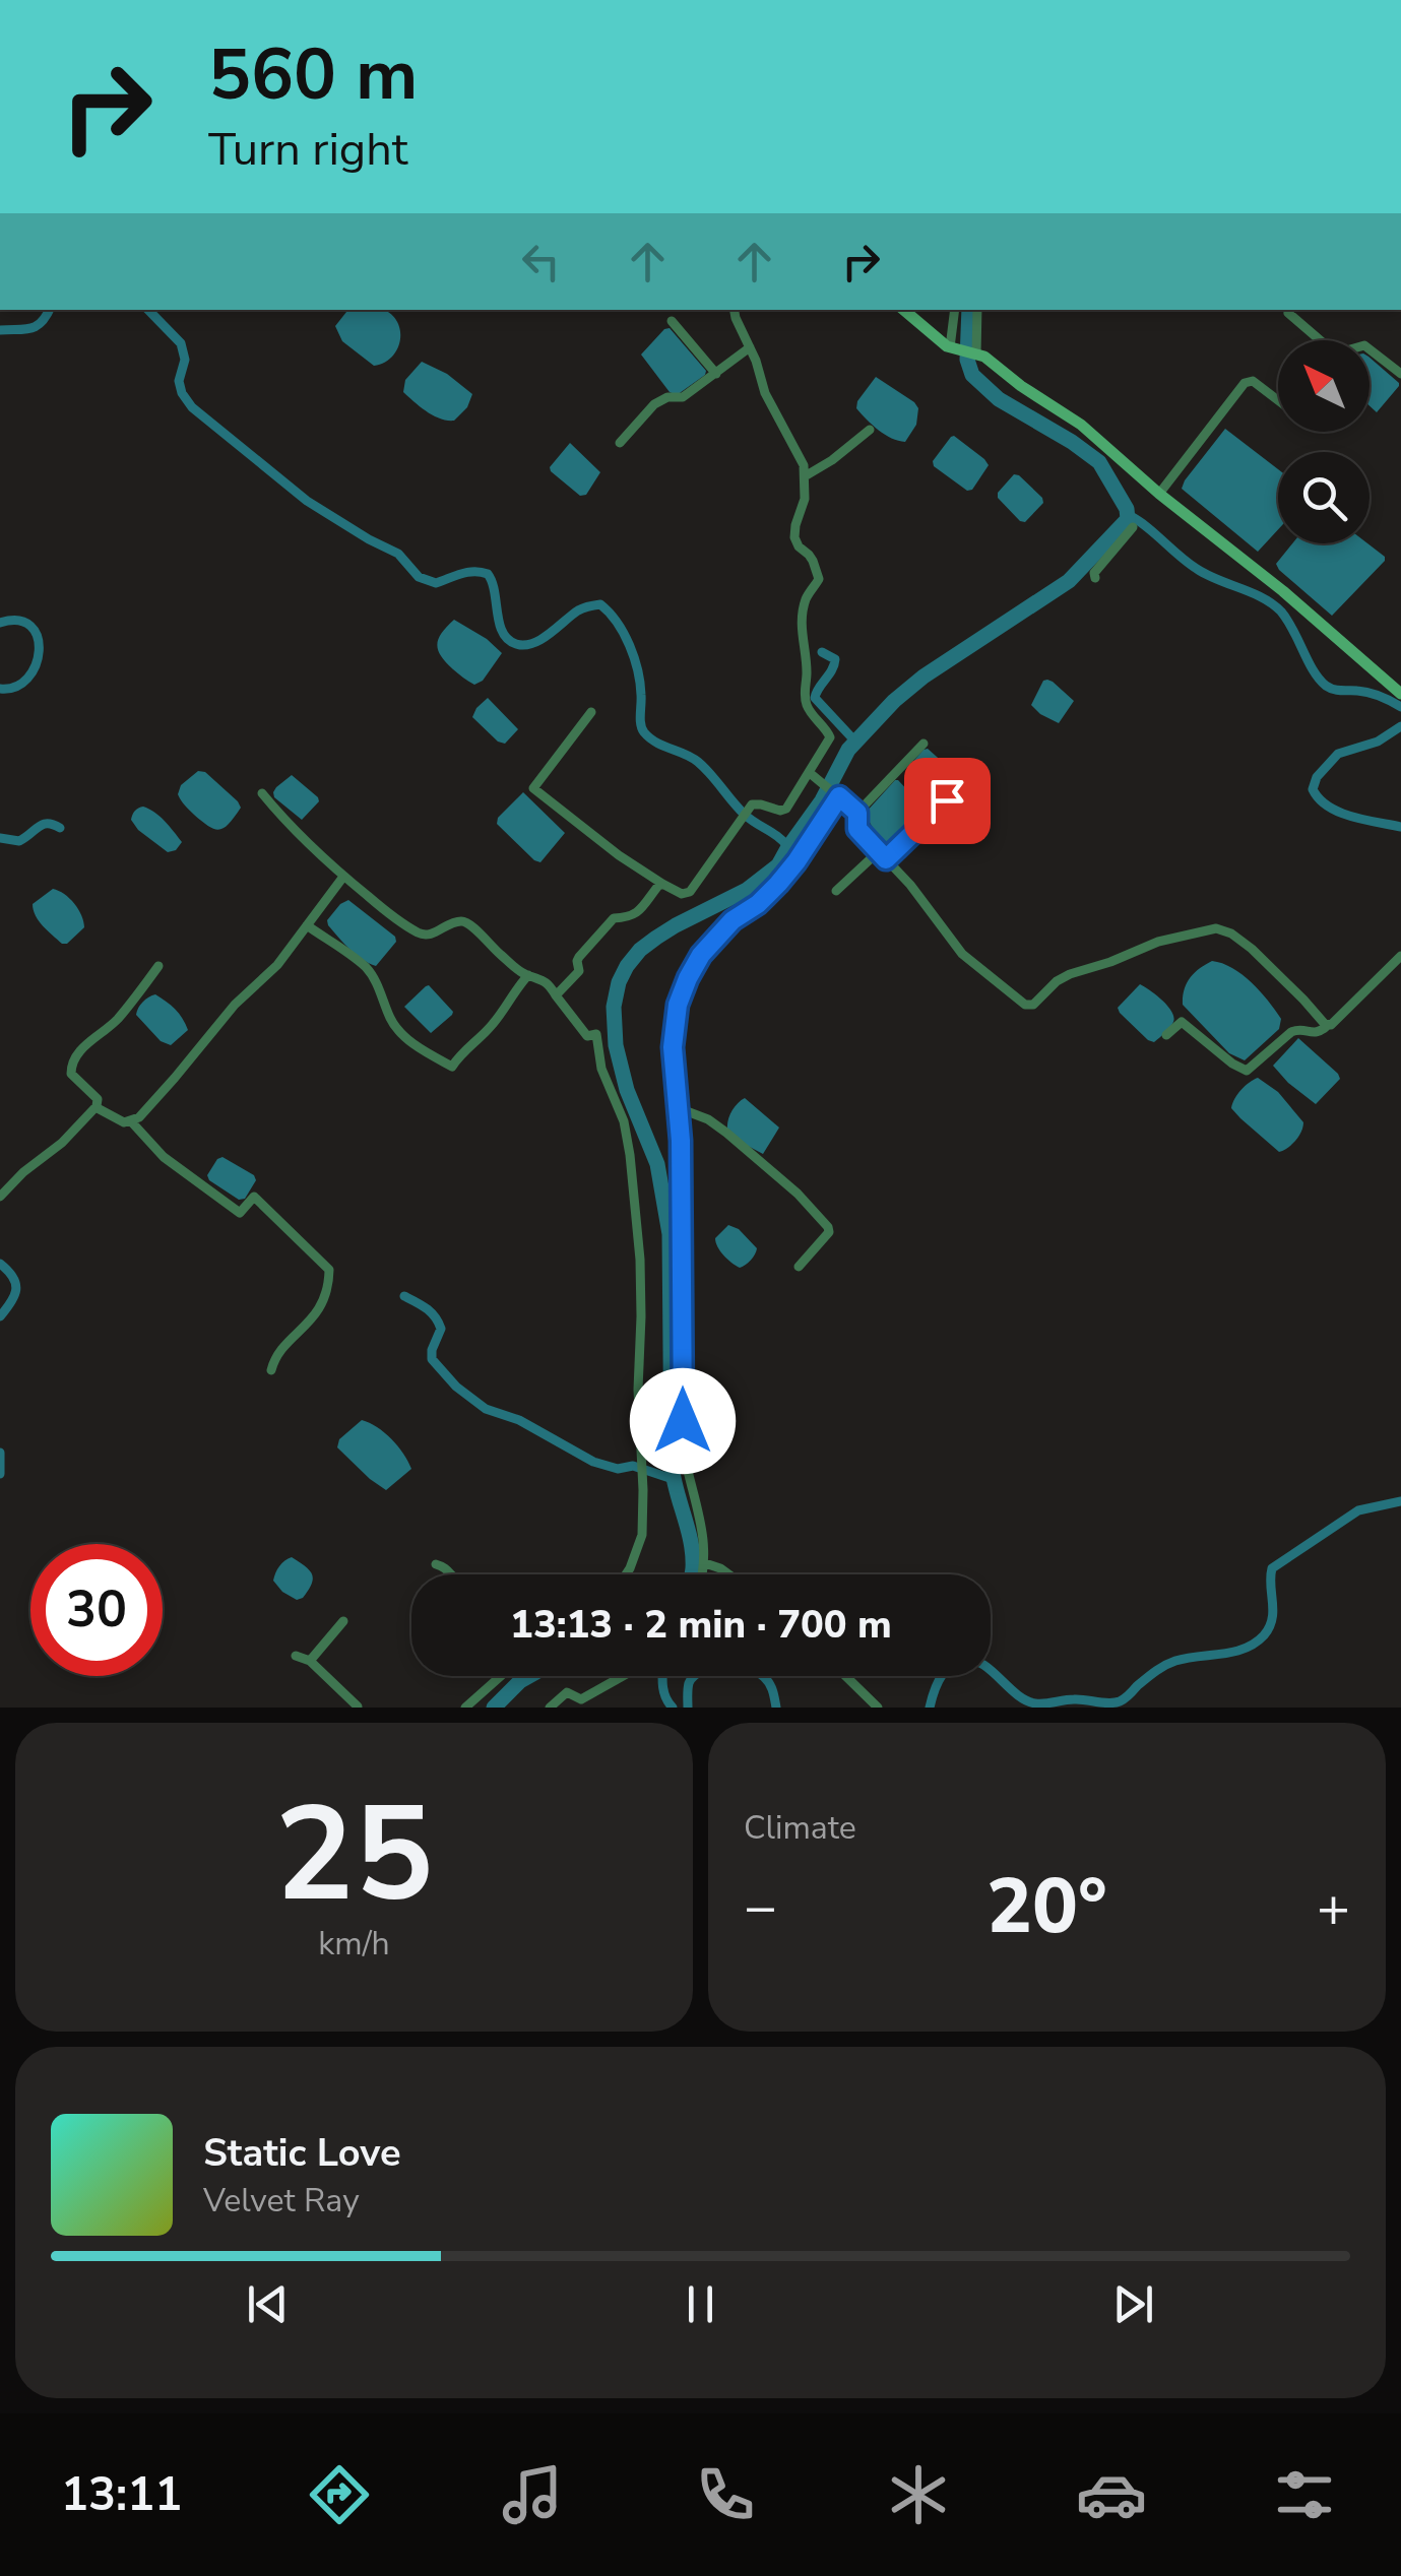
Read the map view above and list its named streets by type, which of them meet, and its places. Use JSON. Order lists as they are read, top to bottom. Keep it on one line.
{"north":"top left","page":{"turn":["560 m","Turn right"],"limit":"30","trip":"13:13 · 2 min · 700 m","tile":[["25","km/h"],"Climate"],"heat":["−","20°","+"],"song":["Static Love","Velvet Ray"],"tabs":"13:11"}}
